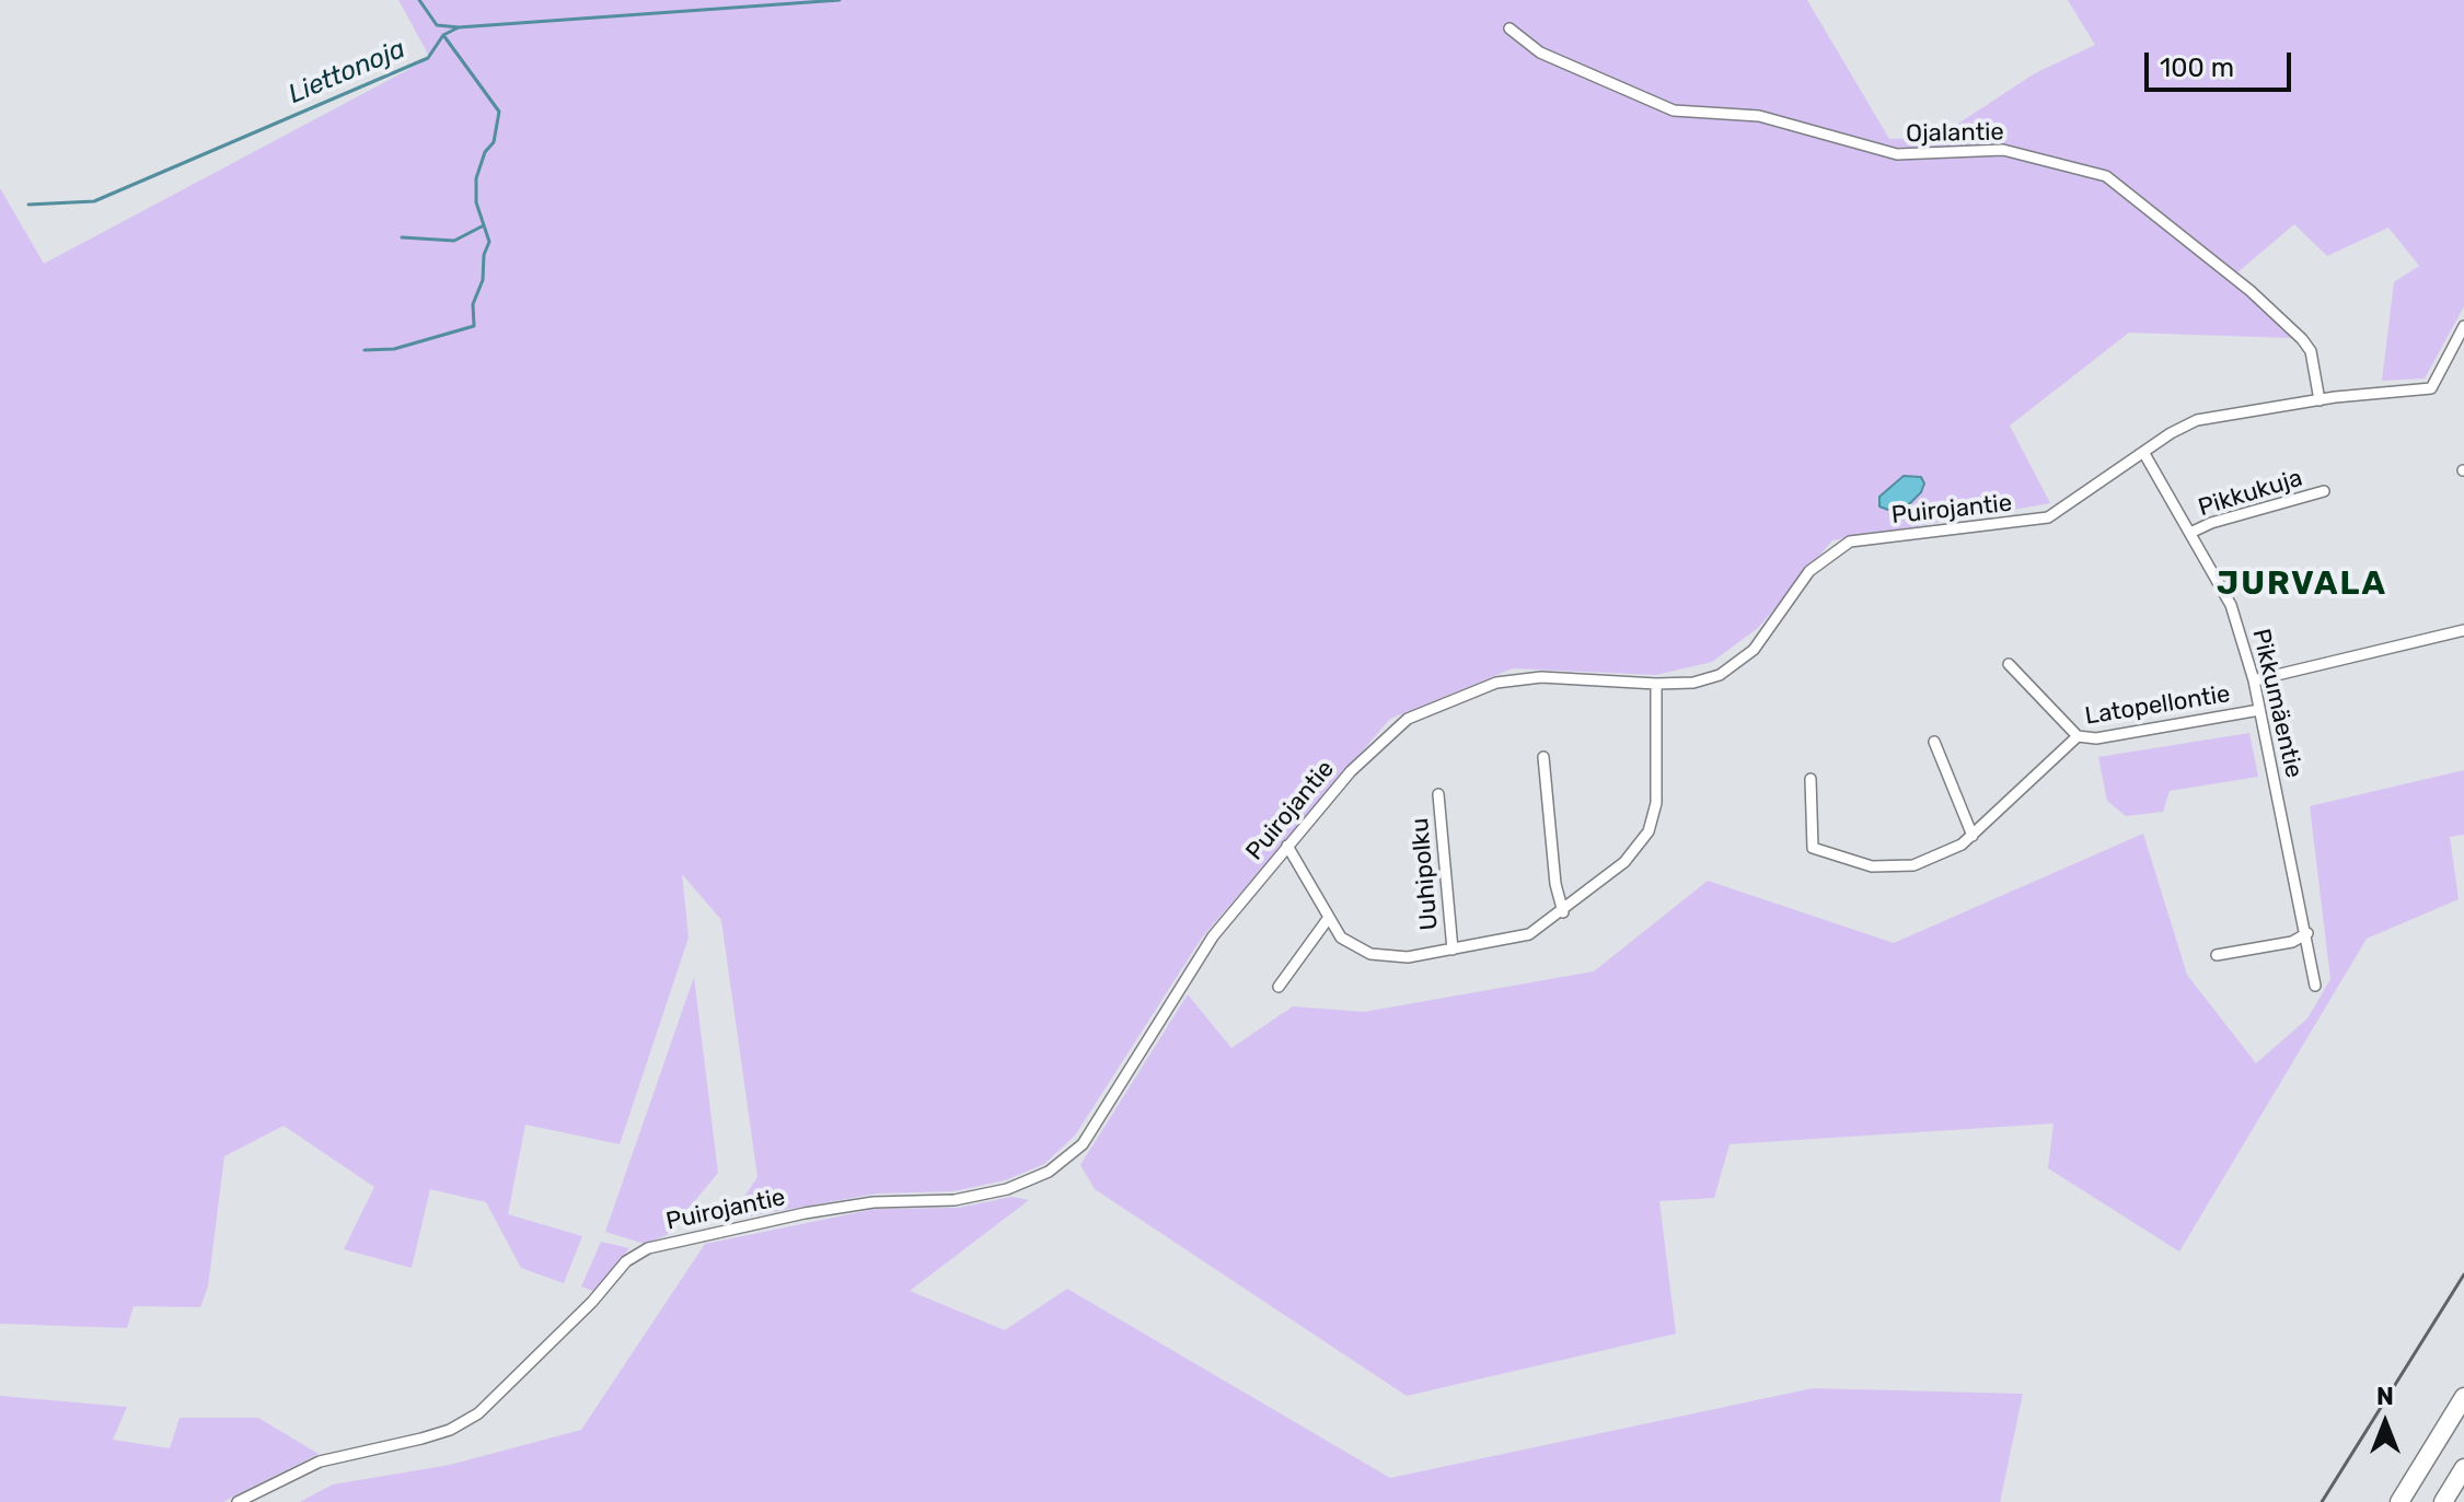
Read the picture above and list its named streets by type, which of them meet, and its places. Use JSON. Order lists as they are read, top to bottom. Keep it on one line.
{"streets":{"street":["Ojalantie","Pikkukuja","Puirojantie","Pikkumäentie","Latopellontie","Uuhipolku"]},"crossings":[["Ojalantie","Puirojantie"],["Pikkukuja","Pikkumäentie"],["Puirojantie","Pikkumäentie"],["Pikkumäentie","Latopellontie"]],"districts":["JURVALA"],"water":["Liettonoja"],"scale_bar":"100 m","north":"top"}
